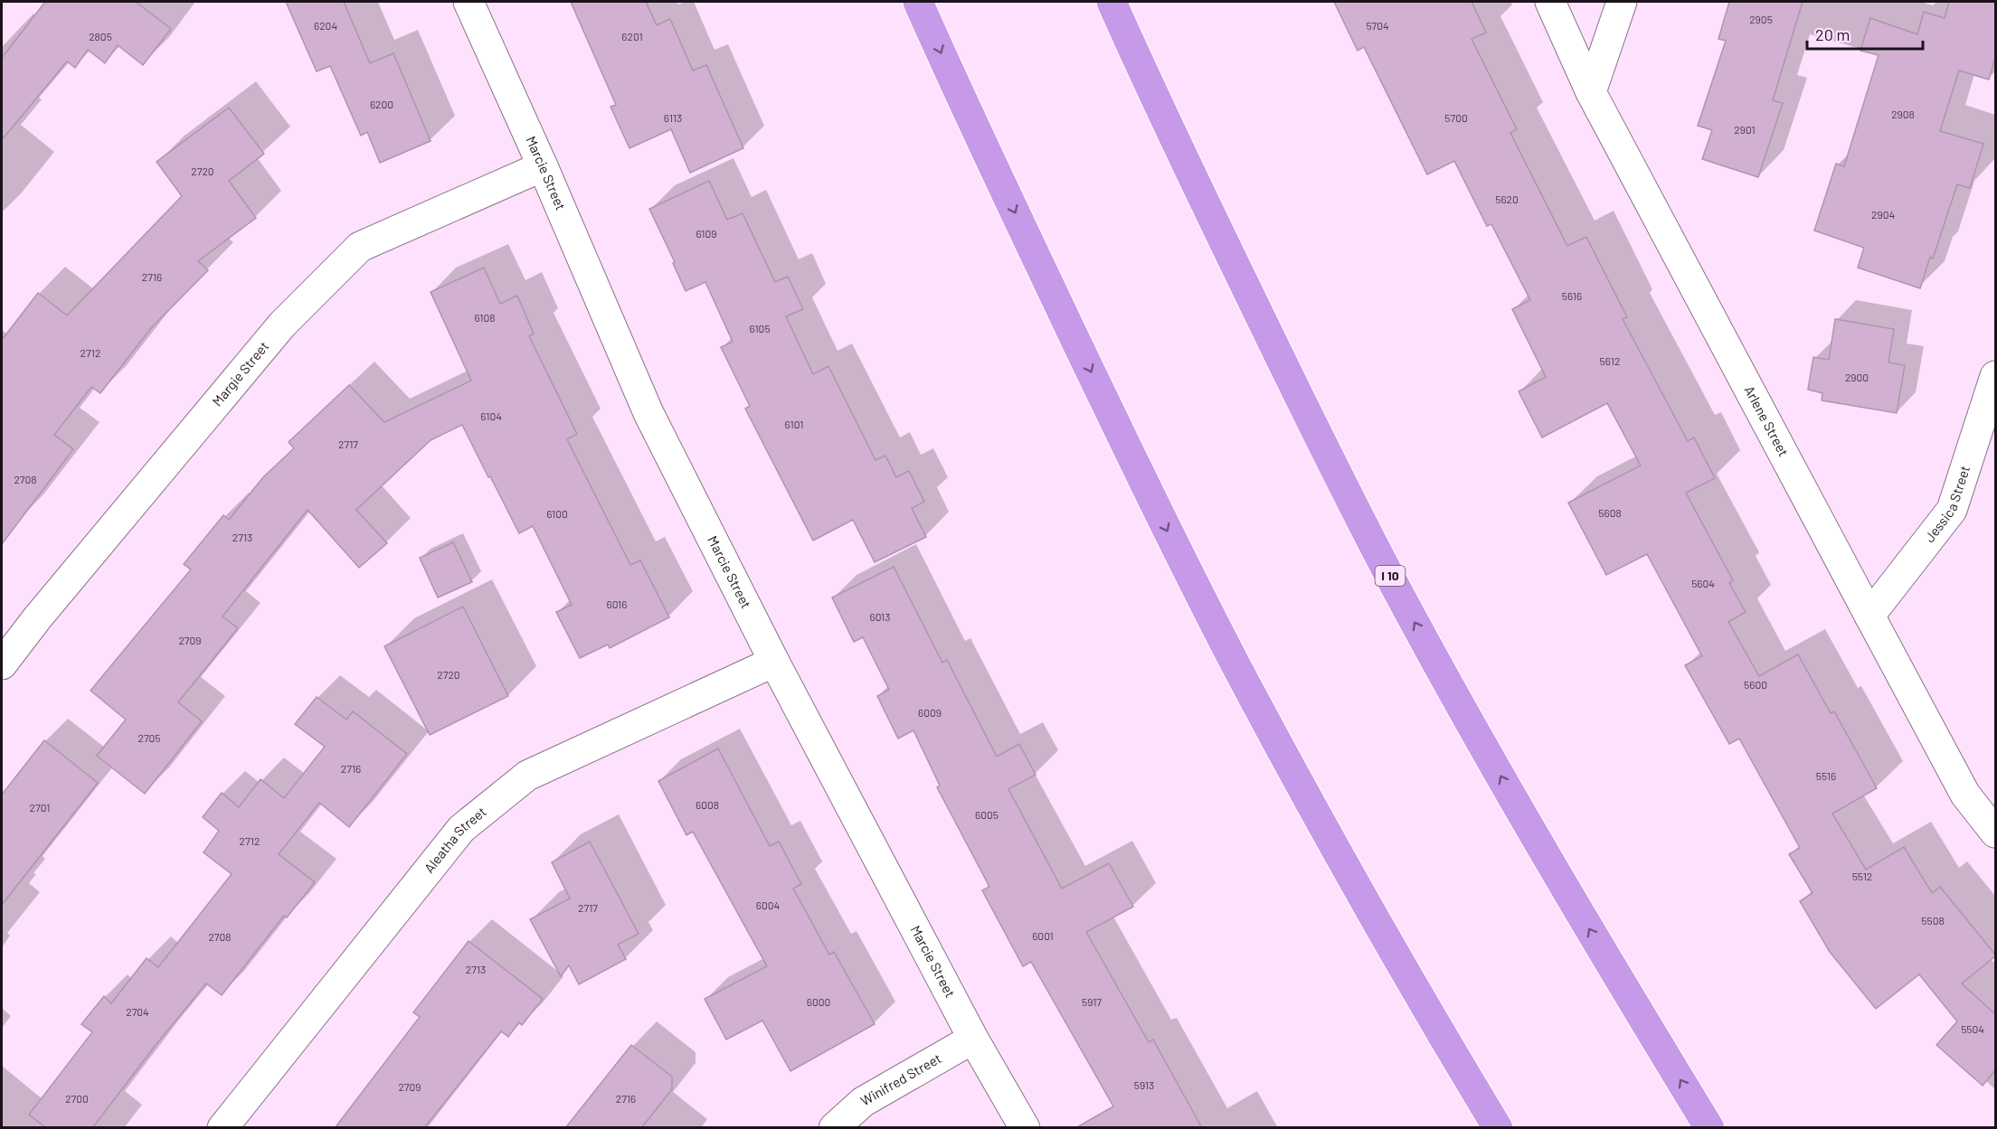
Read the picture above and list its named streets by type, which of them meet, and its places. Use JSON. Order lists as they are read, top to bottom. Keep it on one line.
{"streets":{"highway":["I 10"],"street":["Marcie Street","Margie Street","Arlene Street","Jessica Street","Aleatha Street","Winifred Street"]},"crossings":[["Marcie Street","Margie Street"],["Marcie Street","Aleatha Street"],["Marcie Street","Winifred Street"],["Arlene Street","Jessica Street"]],"house_numbers":["2905","6204","5704","2805","6201","6200","2908","6113","5700","2901","2720","5620","2904","6109","2716","5616","6108","6105","2712","5612","2900","6104","6101","2717","2708","5608","6100","2713","5604","6016","6013","2709","2720","5600","6009","2705","2716","5516","6008","2701","6005","2712","5512","6004","2717","5508","6001","2708","2713","6000","5917","2704","5504","5913","2709","2700","2716"],"scale_bar":"20 m"}
